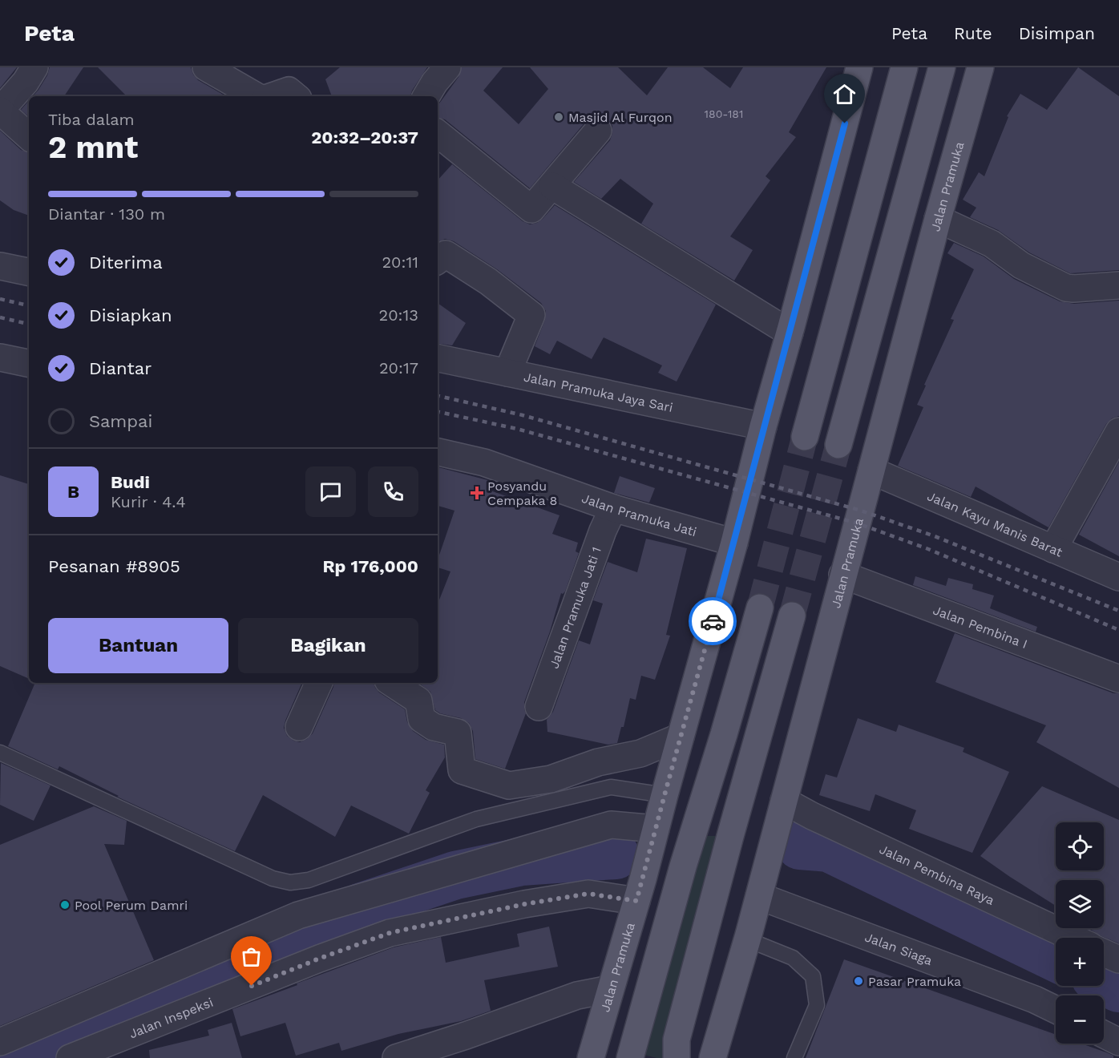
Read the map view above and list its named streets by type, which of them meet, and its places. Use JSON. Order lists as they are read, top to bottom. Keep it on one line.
{"streets":{"main road":["Jalan Pramuka"],"street":["Jalan Pramuka Jaya Sari","Jalan Pramuka Jati","Jalan Kayu Manis Barat","Jalan Pramuka Jati 1","Jalan Pembina I","Jalan Pembina Raya","Jalan Siaga","Jalan Inspeksi"]},"crossings":[["Jalan Pramuka","Jalan Pramuka Jaya Sari"],["Jalan Pramuka","Jalan Pramuka Jati"],["Jalan Pramuka","Jalan Kayu Manis Barat"],["Jalan Pramuka","Jalan Pembina I"],["Jalan Pramuka","Jalan Pembina Raya"],["Jalan Pramuka","Jalan Siaga"],["Jalan Pramuka","Jalan Inspeksi"],["Jalan Pramuka Jati","Jalan Pramuka Jati 1"]],"places":{"other":["Masjid Al Furqon","Pool Perum Damri","Pasar Pramuka"],"health":["Posyandu Cempaka 8"]},"house_numbers":["180-181"],"page":{"header":"Peta","nav":["Peta","Rute","Disimpan"],"heading":["2 mnt","Tiba dalam","20:32–20:37"],"panel":["Budi","Kurir · 4.4","Pesanan #8905","Rp 176,000"],"bar":"Diantar · 130 m","list":[["Diterima","20:11"],["Disiapkan","20:13"],["Diantar","20:17"],"Sampai"],"round":"B","buttons":["Bantuan","Bagikan"],"map_buttons":["+","−"]}}
